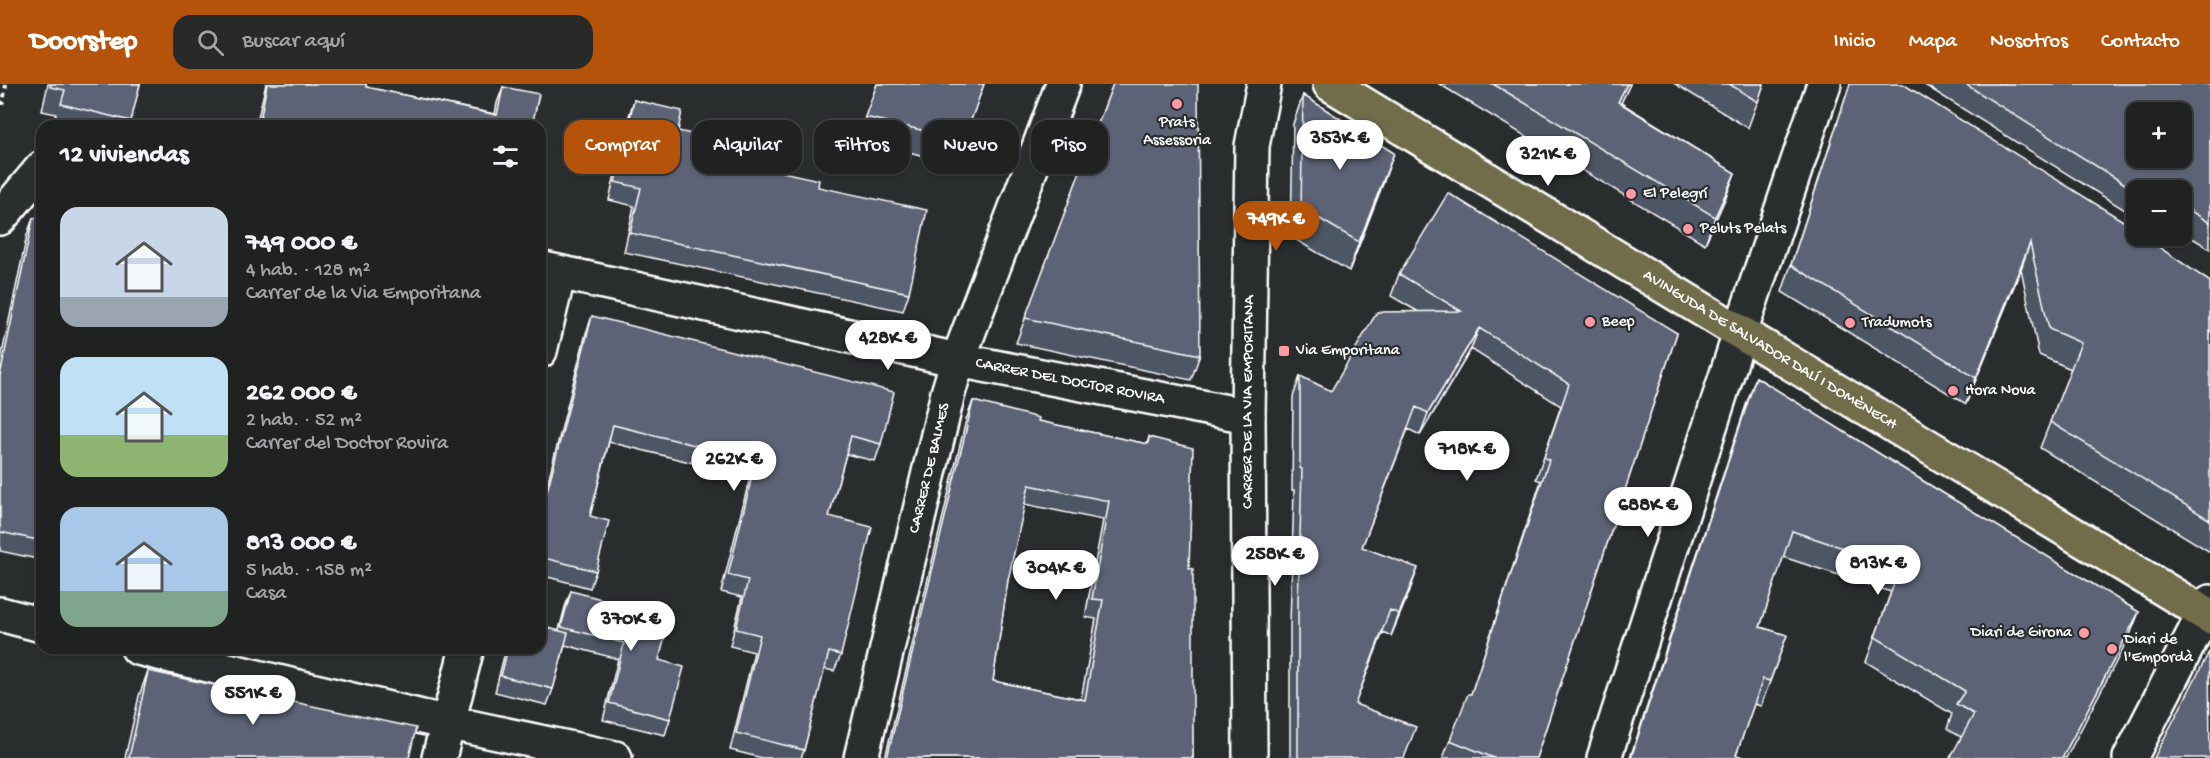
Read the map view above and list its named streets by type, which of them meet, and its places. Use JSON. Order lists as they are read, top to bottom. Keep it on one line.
{"streets":{"main road":["AVINGUDA DE SALVADOR DALÍ I DOMÈNECH"],"street":["CARRER DEL DOCTOR ROVIRA","CARRER DE LA VIA EMPORITANA","CARRER DE BALMES"]},"crossings":[["CARRER DEL DOCTOR ROVIRA","CARRER DE LA VIA EMPORITANA"],["CARRER DEL DOCTOR ROVIRA","CARRER DE BALMES"]],"places":{"other":["Prats Assessoria","El Pelegrí","Peluts Pelats","Beep","Tradumots","Hora Nova","Diari de Girona","Diari de l'Empordà"],"transit":["Via Emporitana"]},"page":{"header":"Doorstep","search":"Buscar aquí","nav":["Inicio","Mapa","Nosotros","Contacto"],"map_buttons":["+","−"],"price":["353K €","321K €","749K €","428K €","718K €","262K €","688K €","258K €","813K €","304K €","370K €","551K €"],"chip":["Comprar","Alquilar","Filtros","Nuevo","Piso"],"heading":"12 viviendas","list":[{"name":"749 000 €","note":"4 hab. · 128 m² · Carrer de la Via Emporitana"},{"name":"262 000 €","note":"2 hab. · 52 m² · Carrer del Doctor Rovira"},{"name":"813 000 €","note":"5 hab. · 158 m² · Casa"}]}}
